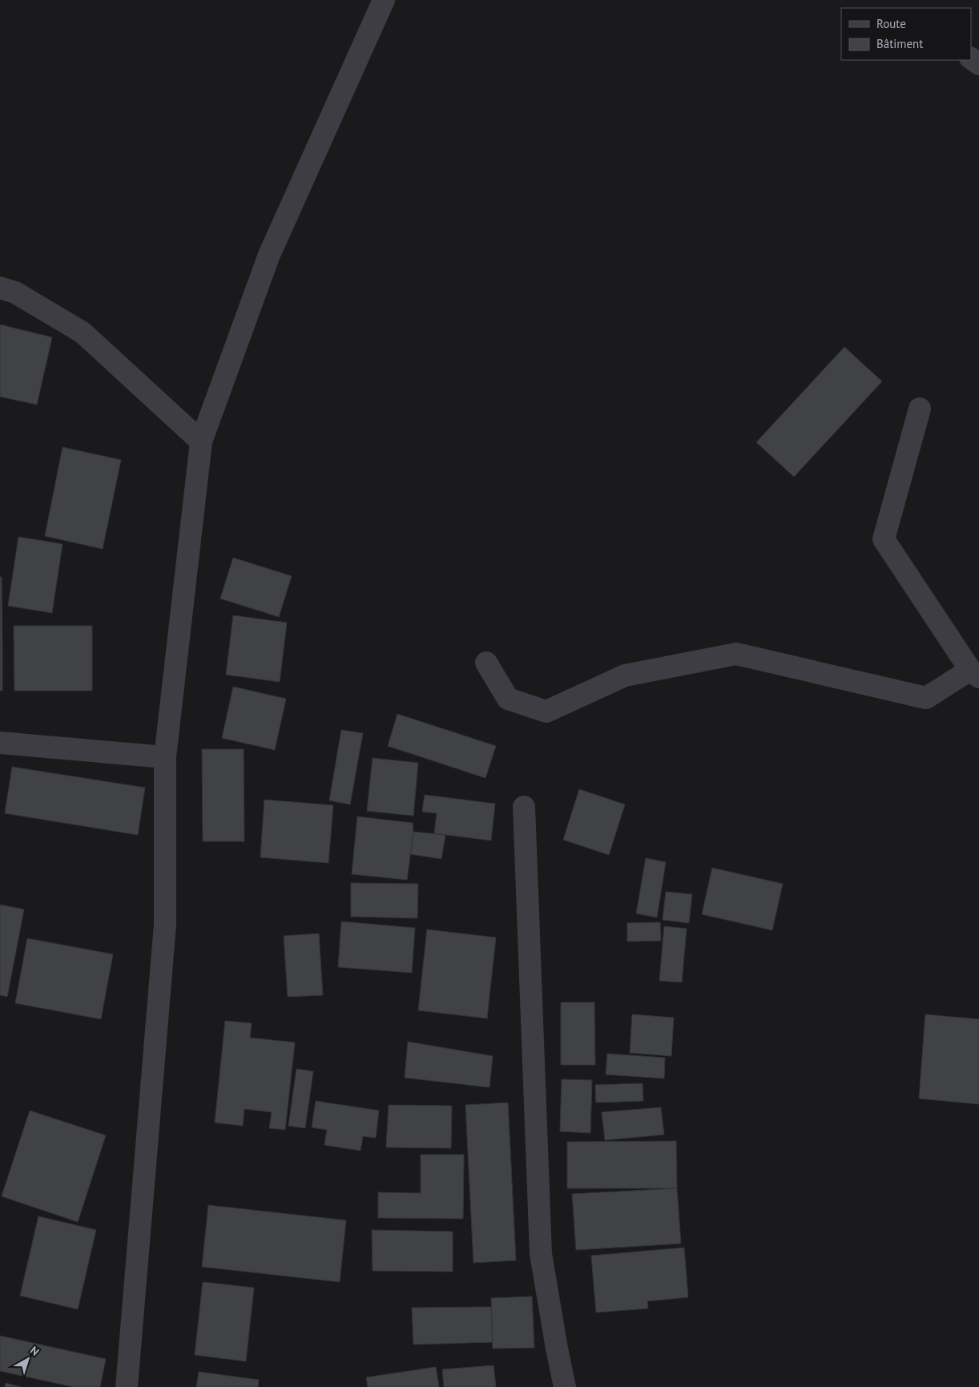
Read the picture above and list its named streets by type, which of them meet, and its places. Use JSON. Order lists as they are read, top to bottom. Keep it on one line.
{"legend":["Route","Bâtiment"],"north":"top right"}
